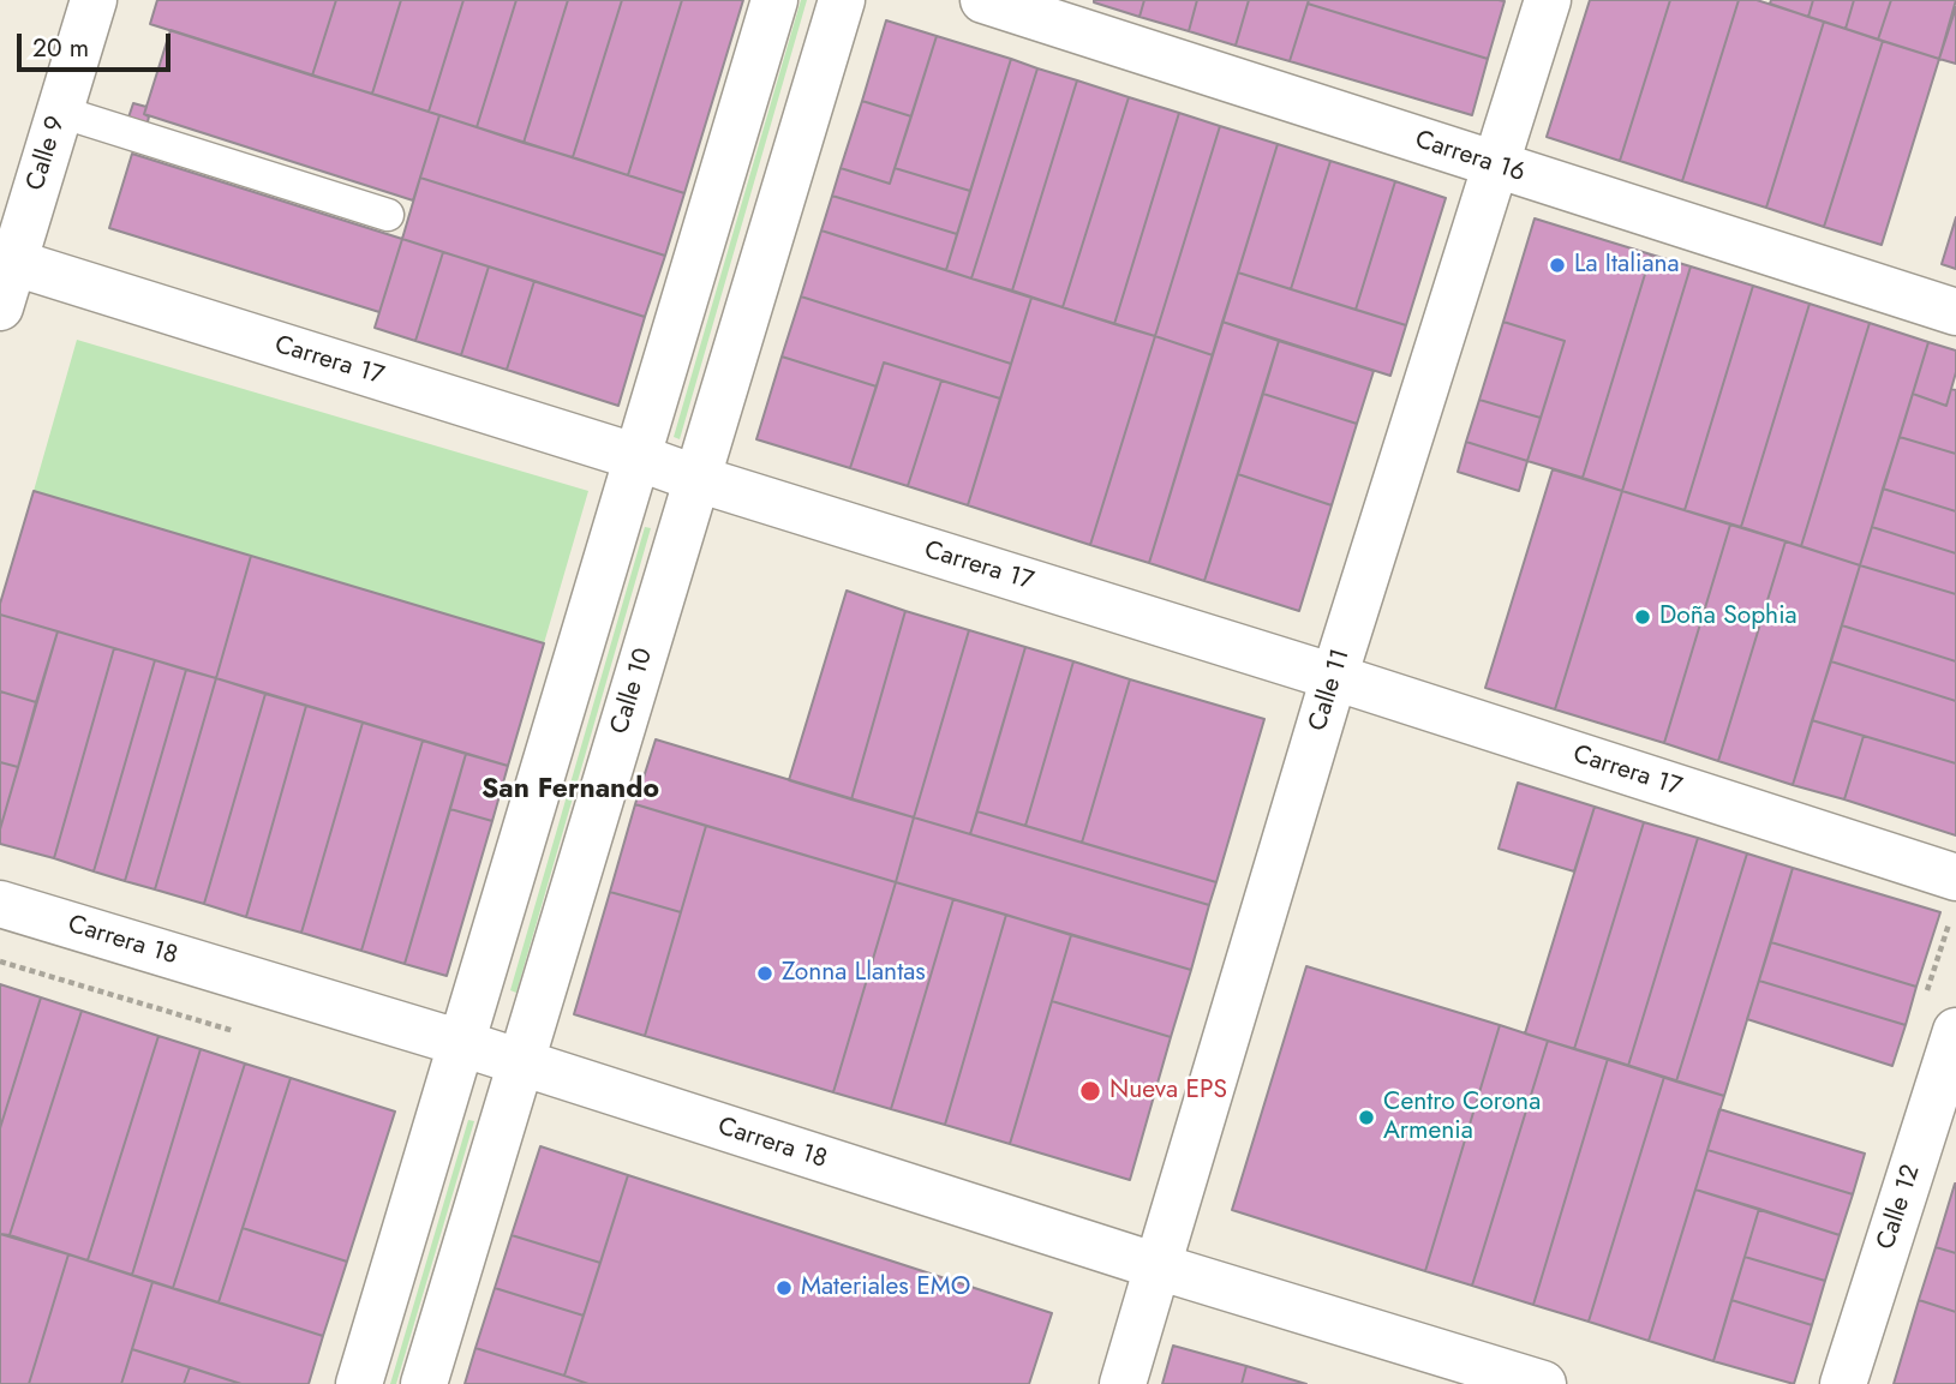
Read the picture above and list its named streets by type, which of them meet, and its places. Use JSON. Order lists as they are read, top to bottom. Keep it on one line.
{"streets":{"street":["Calle 9","Carrera 16","Carrera 17","Calle 11","Calle 10","Carrera 18","Calle 12"]},"crossings":[["Calle 9","Carrera 17"],["Carrera 16","Calle 11"],["Carrera 17","Calle 11"],["Carrera 17","Calle 10"],["Calle 11","Carrera 18"],["Calle 10","Carrera 18"]],"districts":["San Fernando"],"places":["La Italiana","Doña Sophia","Zonna Llantas","Nueva EPS","Centro Corona Armenia","Materiales EMO"],"scale_bar":"20 m"}
